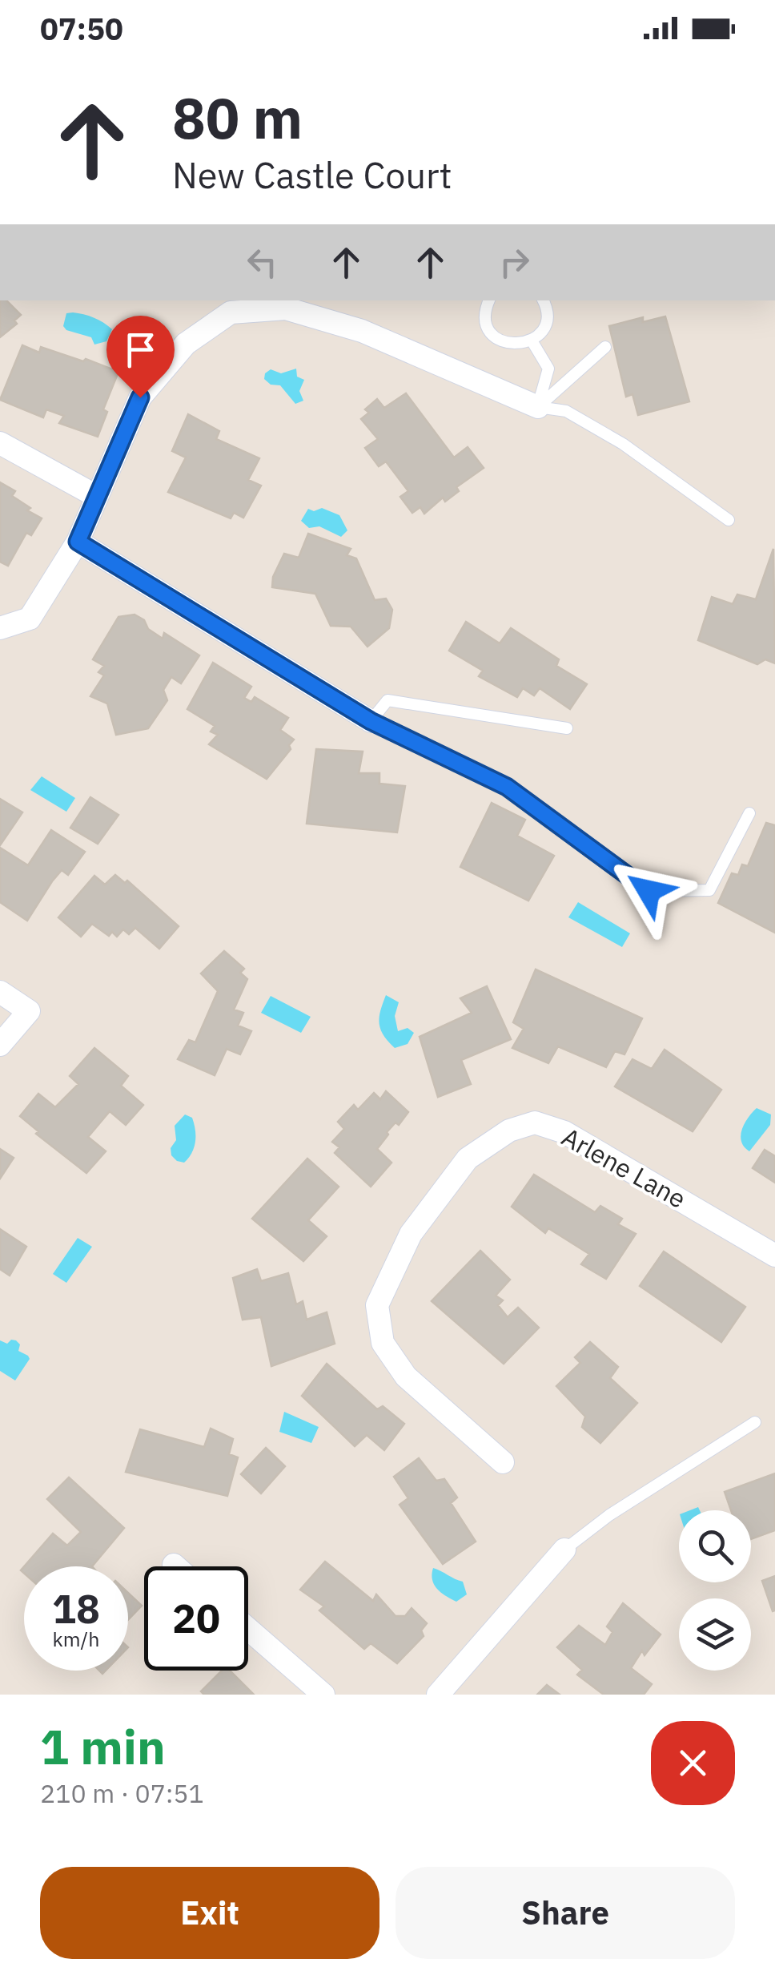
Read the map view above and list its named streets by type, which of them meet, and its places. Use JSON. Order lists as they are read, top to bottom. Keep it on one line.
{"streets":{"street":["Arlene Lane"]},"page":{"status":"07:50","turn":["80 m","New Castle Court"],"speed":"18 km/h","limit":"20","heading":["1 min","210 m · 07:51"],"buttons":["Exit","Share"]}}
